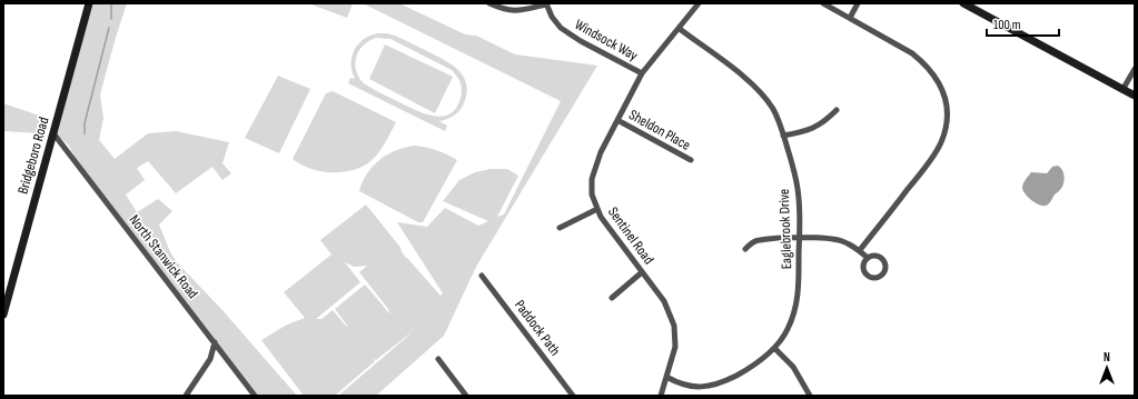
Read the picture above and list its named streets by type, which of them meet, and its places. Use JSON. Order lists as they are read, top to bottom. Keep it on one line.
{"streets":{"main road":["Bridgeboro Road"],"street":["Windsock Way","Sheldon Place","Eaglebrook Drive","Sentinel Road","North Stanwick Road","Paddock Path"]},"crossings":[["Windsock Way","Sentinel Road"],["Sheldon Place","Sentinel Road"],["Bridgeboro Road","North Stanwick Road"],["Eaglebrook Drive","Sentinel Road"]],"scale_bar":"100 m","north":"top"}
